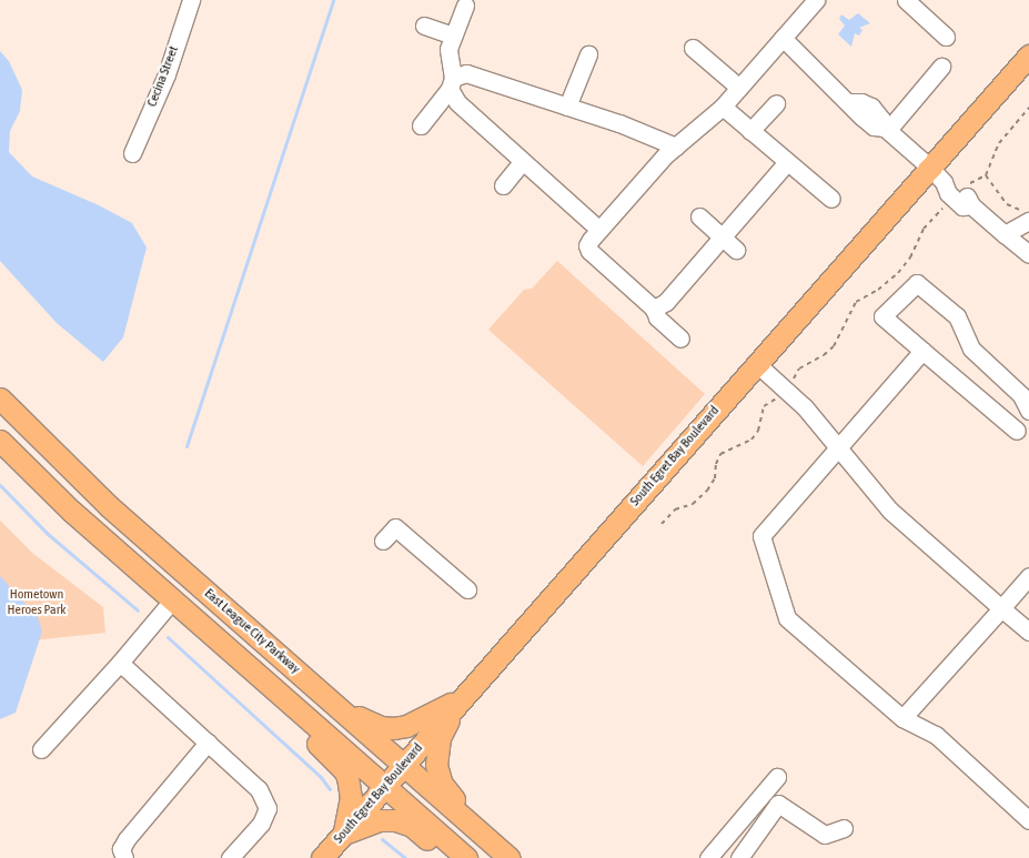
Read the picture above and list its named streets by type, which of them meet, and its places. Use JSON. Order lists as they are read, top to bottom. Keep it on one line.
{"streets":{"main road":["South Egret Bay Boulevard","East League City Parkway"],"street":["Cecina Street"]},"crossings":[["South Egret Bay Boulevard","East League City Parkway"]],"parks":["Hometown Heroes Park"]}
